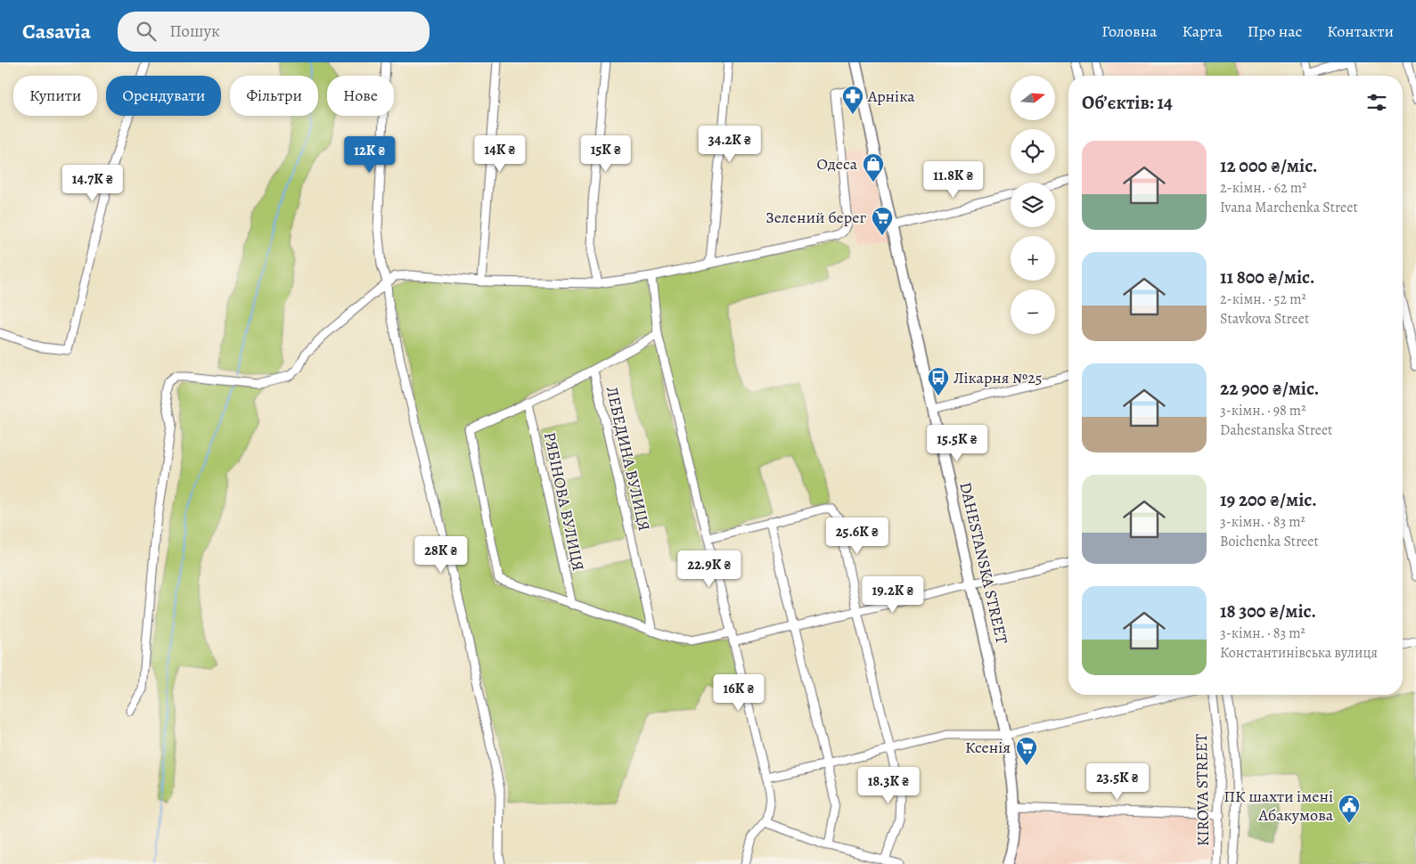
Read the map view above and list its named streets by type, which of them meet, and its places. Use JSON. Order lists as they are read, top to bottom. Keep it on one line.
{"streets":{"street":["ЛЕБЕДИНА ВУЛИЦЯ","РЯБІНОВА ВУЛИЦЯ","DAHESTANSKA STREET","KIROVA STREET"]},"places":{"pharmacy":["Арніка"],"shop":["Одеса"],"supermarket":["Зелений берег","Ксенія"],"bus stop":["Лікарня №25"],"public building":["ПК шахти імені Абакумова"]},"north":"right","page":{"header":"Casavia","search":"Пошук","nav":["Головна","Карта","Про нас","Контакти"],"map_buttons":["+","−"],"chip":["Купити","Орендувати","Фільтри","Нове"],"heading":"Об’єктів: 14","price":["34.2K ₴","14K ₴","15K ₴","12K ₴","11.8K ₴","14.7K ₴","15.5K ₴","25.6K ₴","28K ₴","22.9K ₴","19.2K ₴","16K ₴","23.5K ₴","18.3K ₴"],"list":[{"name":"12 000 ₴/міс.","note":"2-кімн. · 62 m² · Ivana Marchenka Street"},{"name":"11 800 ₴/міс.","note":"2-кімн. · 52 m² · Stavkova Street"},{"name":"22 900 ₴/міс.","note":"3-кімн. · 98 m² · Dahestanska Street"},{"name":"19 200 ₴/міс.","note":"3-кімн. · 83 m² · Boichenka Street"},{"name":"18 300 ₴/міс.","note":"3-кімн. · 83 m² · Константинівська вулиця"}]}}
